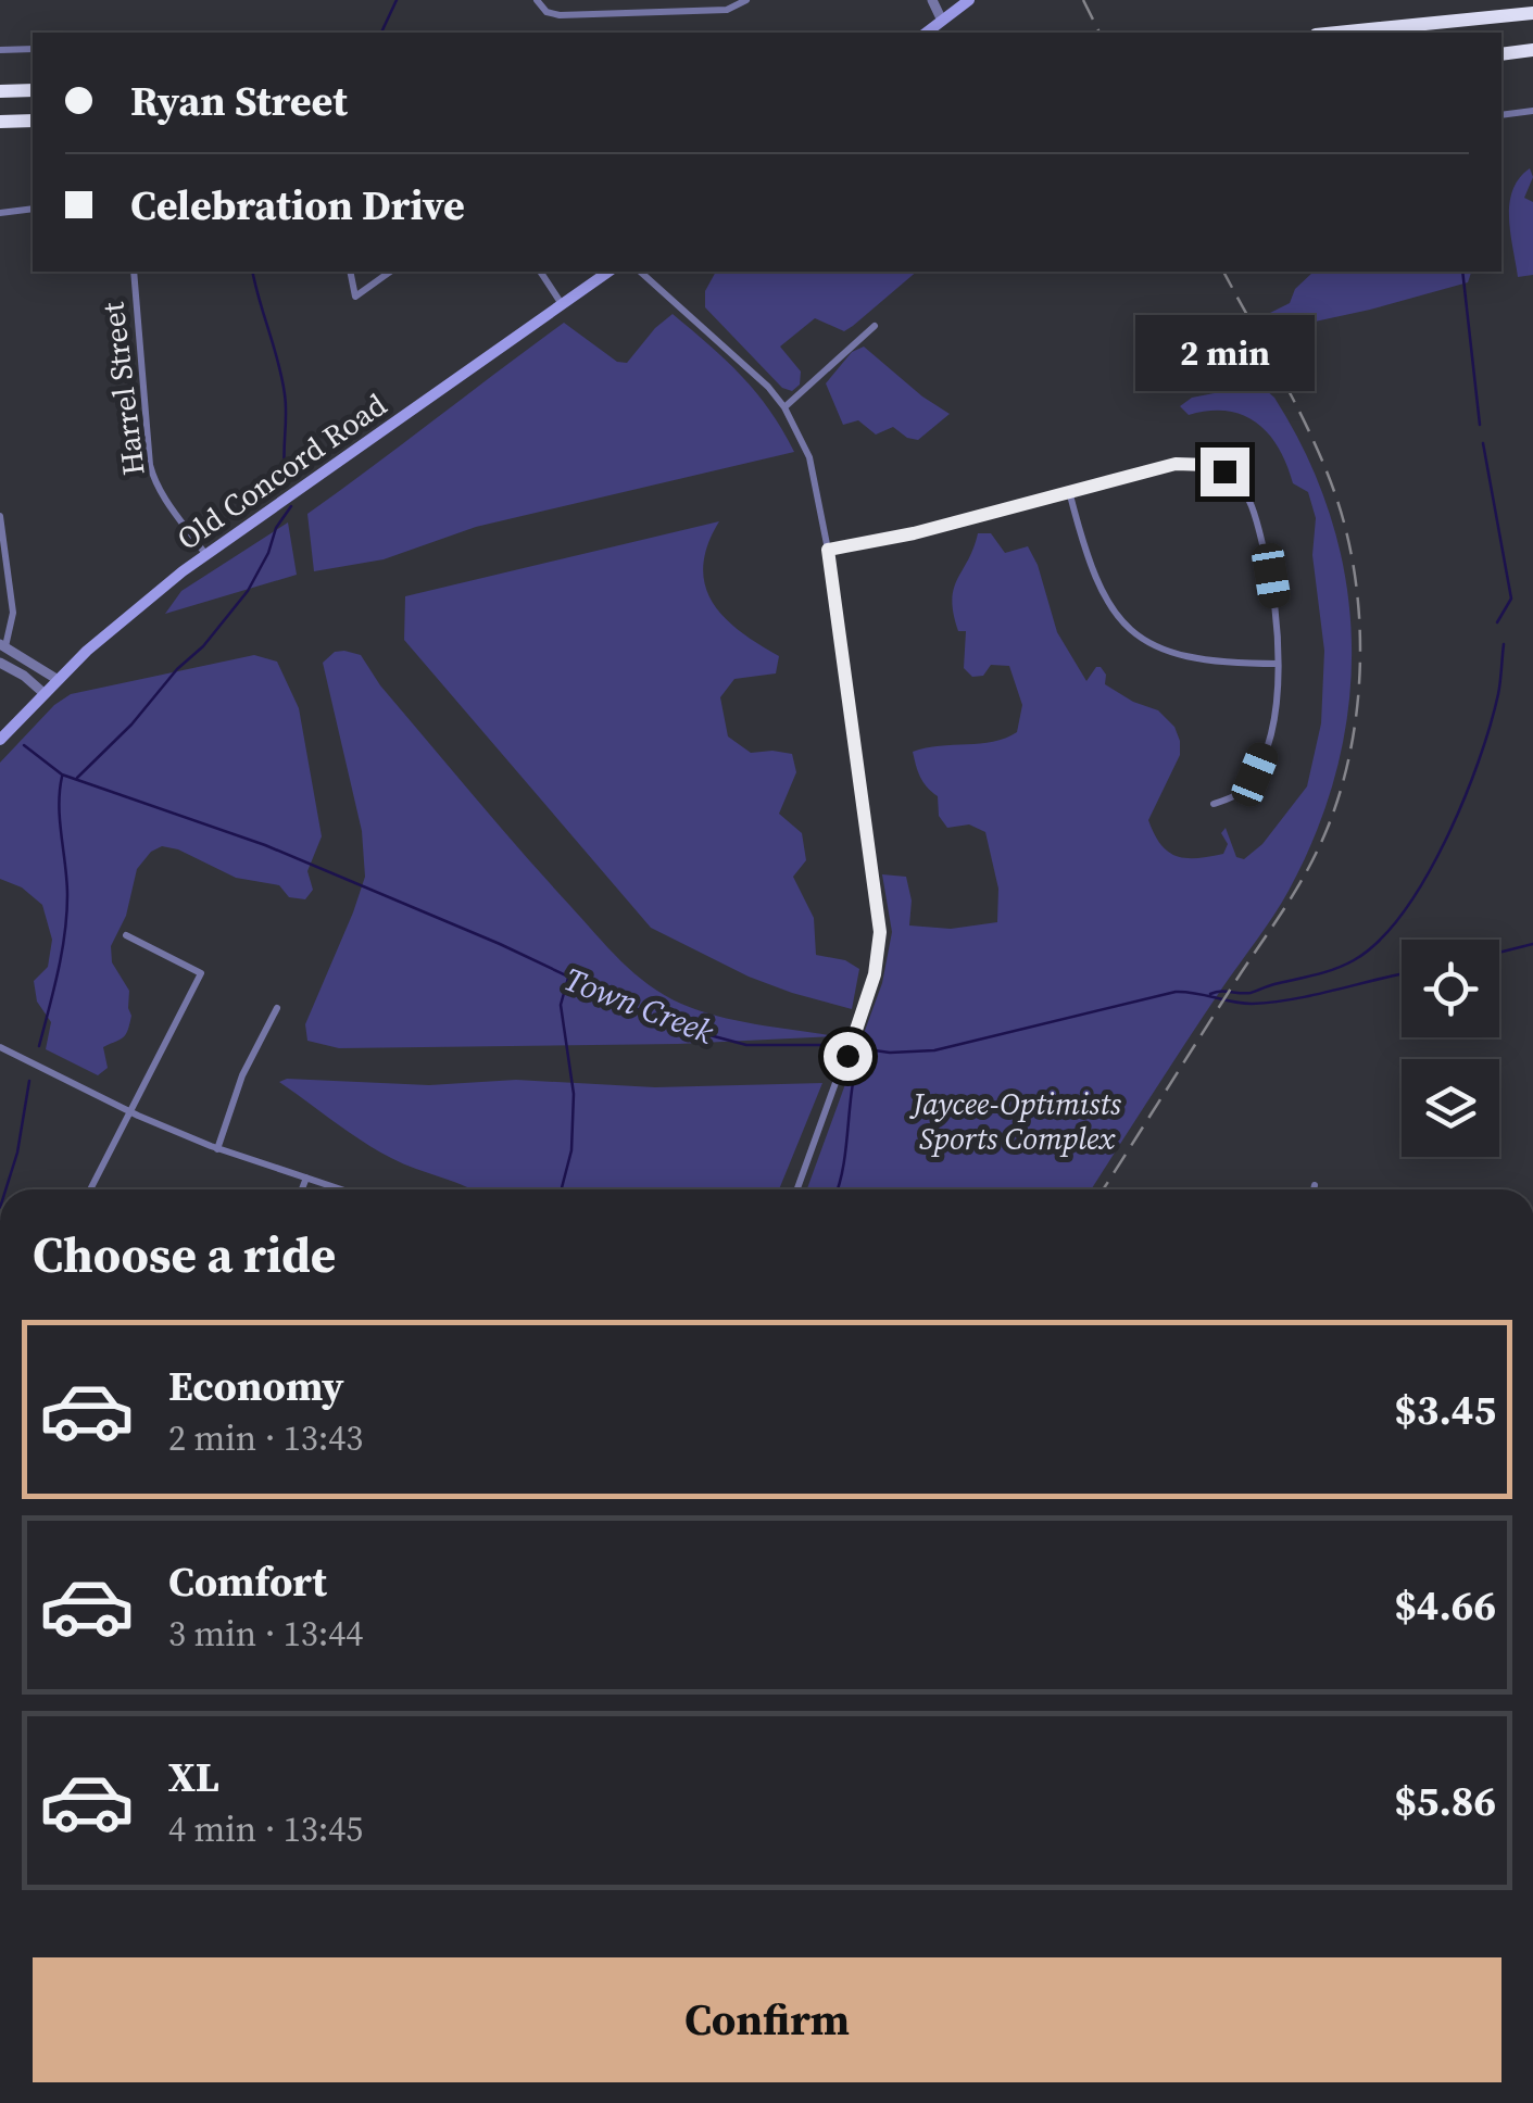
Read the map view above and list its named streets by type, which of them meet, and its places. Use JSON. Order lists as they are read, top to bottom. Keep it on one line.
{"streets":{"main road":["Old Concord Road"],"street":["Harrel Street"]},"crossings":[["Harrel Street","Old Concord Road"]],"water":["Town Creek"],"parks":["Jaycee-Optimists Sports Complex"],"page":{"banner":["Ryan Street","Celebration Drive"],"bubble":"2 min","heading":"Choose a ride","list":[{"name":"Economy","note":"2 min · 13:43","value":"$3.45"},{"name":"Comfort","note":"3 min · 13:44","value":"$4.66"},{"name":"XL","note":"4 min · 13:45","value":"$5.86"}],"buttons":"Confirm"}}
